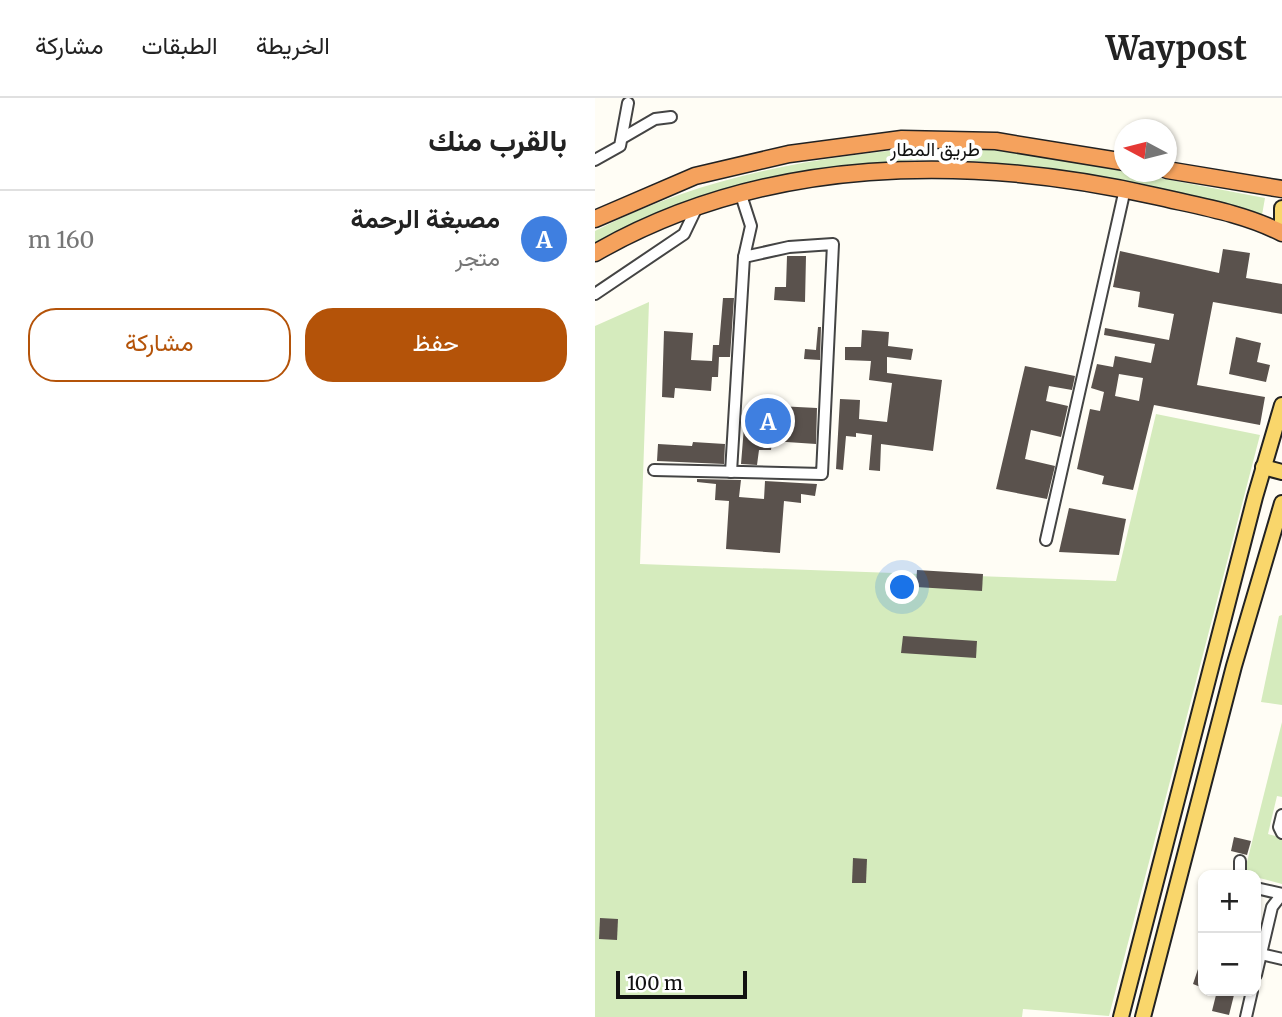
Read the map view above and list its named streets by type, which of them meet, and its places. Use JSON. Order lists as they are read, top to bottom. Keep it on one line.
{"streets":{"highway":["طريق المطار"]},"scale_bar":"100 m","north":"left","page":{"header":"Waypost","nav":["الخريطة","الطبقات","مشاركة"],"heading":"بالقرب منك","list":[{"mark":"A","name":"مصبغة الرحمة","note":"متجر","value":"160 m"}],"buttons":["حفظ","مشاركة"],"pins":"A","map_buttons":["+","−"],"scale":"100 m"}}
